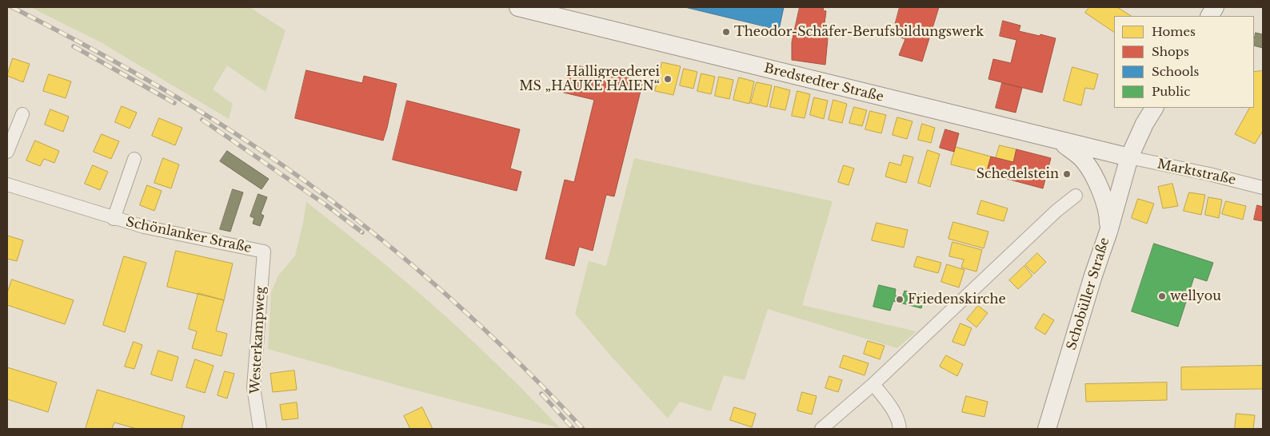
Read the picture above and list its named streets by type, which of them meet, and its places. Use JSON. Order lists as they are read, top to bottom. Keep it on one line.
{"streets":{"main road":["Bredstedter Straße","Schobüller Straße"],"street":["Marktstraße","Schönlanker Straße","Westerkampweg"]},"crossings":[["Bredstedter Straße","Marktstraße"],["Bredstedter Straße","Schobüller Straße"],["Marktstraße","Schobüller Straße"],["Schönlanker Straße","Westerkampweg"]],"places":["Theodor-Schäfer-Berufsbildungswerk","Halligreederei MS „HAUKE HAIEN“","Schedelstein","wellyou","Friedenskirche"],"legend":["Homes","Shops","Schools","Public"]}
